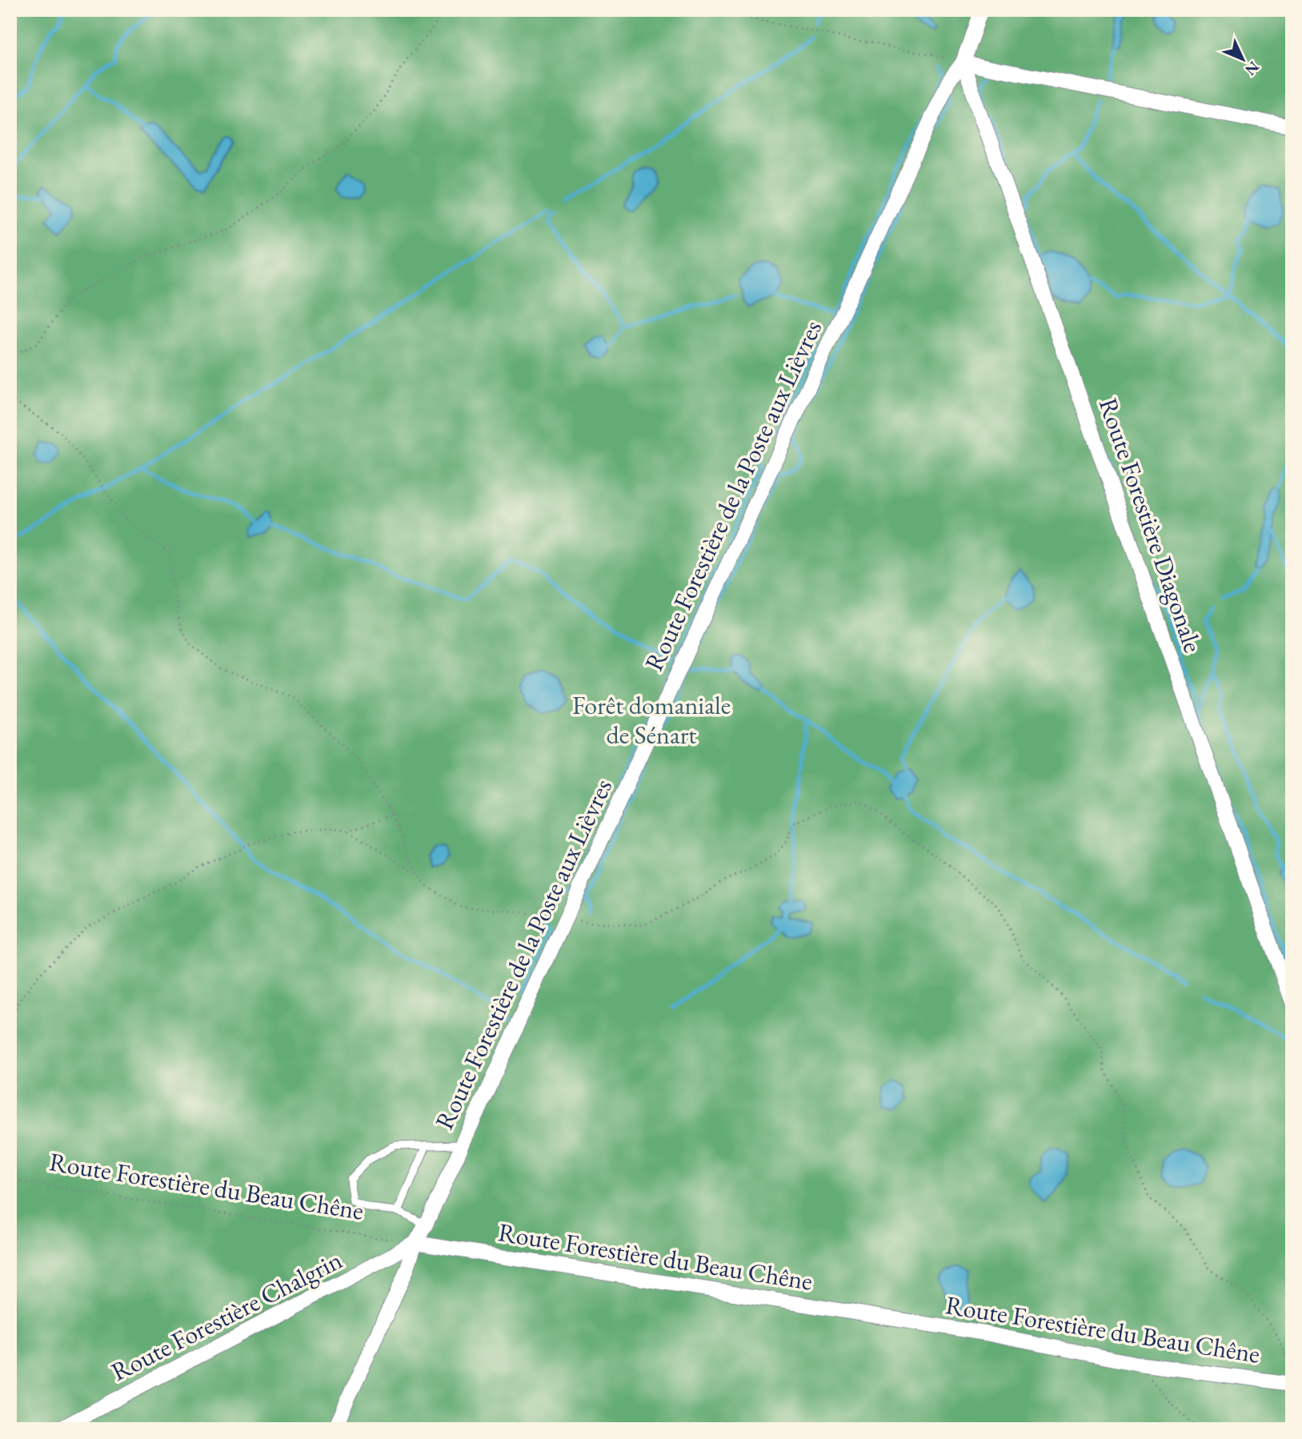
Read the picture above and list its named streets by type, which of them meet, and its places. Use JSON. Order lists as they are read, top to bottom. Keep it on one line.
{"streets":{"street":["Route Forestière de la Poste aux Lièvres","Route Forestière Diagonale","Route Forestière du Beau Chêne","Route Forestière Chalgrin"]},"crossings":[["Route Forestière de la Poste aux Lièvres","Route Forestière Diagonale"],["Route Forestière de la Poste aux Lièvres","Route Forestière du Beau Chêne"],["Route Forestière de la Poste aux Lièvres","Route Forestière Chalgrin"],["Route Forestière du Beau Chêne","Route Forestière Chalgrin"]],"parks":["Forêt domaniale de Sénart"],"north":"bottom right"}
